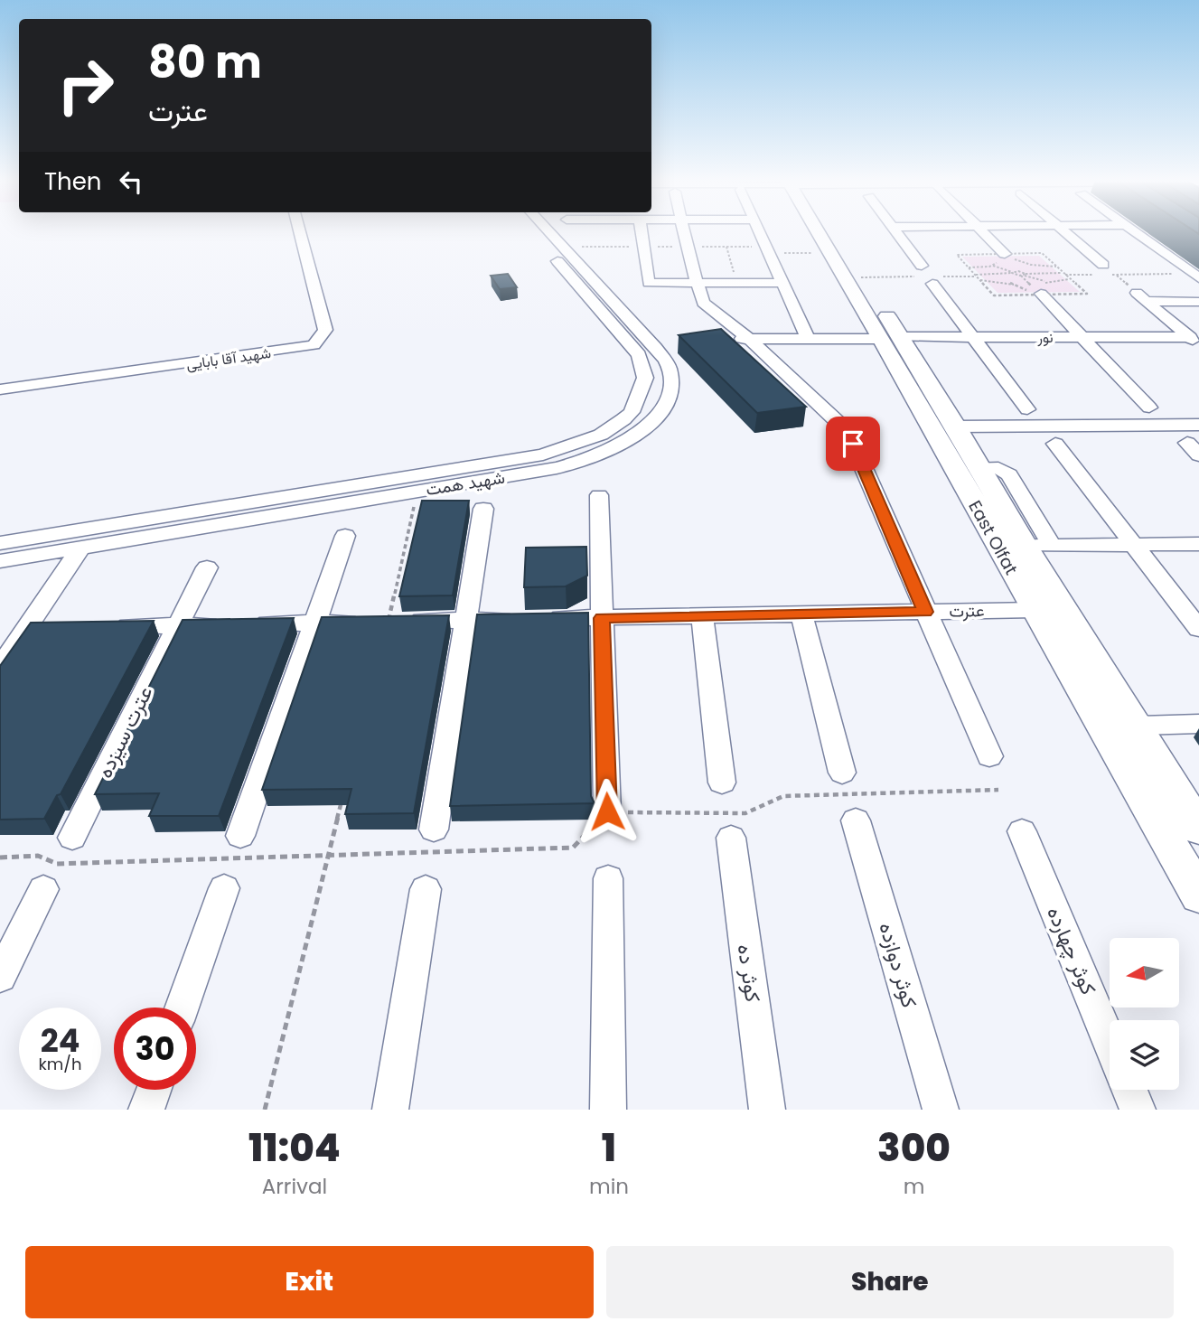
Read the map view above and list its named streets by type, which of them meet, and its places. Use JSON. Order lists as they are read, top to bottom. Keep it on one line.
{"streets":{"main road":["East Olfat"],"street":["نور","شهید آقا بابایی","شهید همت","عترت","عترت سیزده","کوثر چهارده","کوثر دوازده","کوثر ده"]},"crossings":[["نور","East Olfat"],["East Olfat","عترت"]],"north":"left","page":{"turn":["80 m","عترت"],"then":"Then","speed":"24 km/h","limit":"30","eta":["11:04","Arrival","1","min","300","m"],"buttons":["Exit","Share"]}}
